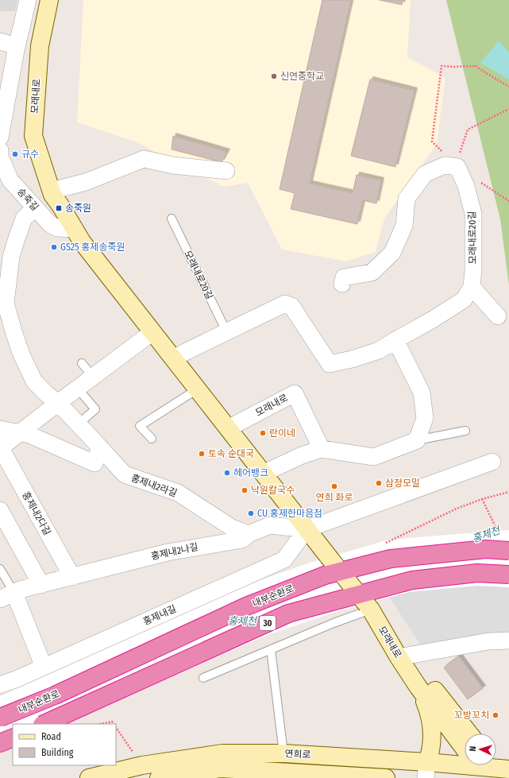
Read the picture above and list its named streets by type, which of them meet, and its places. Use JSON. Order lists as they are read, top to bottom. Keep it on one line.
{"streets":{"highway":["내부순환로","30"],"main road":["모래내로","연희로"],"street":["송죽길","모래내로20길","홍제내2라길","홍제내2다길","홍제내2나길","홍제내길"]},"crossings":[["모래내로","송죽길"],["모래내로","모래내로20길"],["모래내로","홍제내2나길"],["모래내로","홍제내길"],["모래내로","연희로"],["송죽길","홍제내2라길"],["홍제내2라길","홍제내2나길"],["홍제내2다길","홍제내2나길"],["홍제내2나길","홍제내길"]],"water":["홍제천"],"places":{"other":["신연중학교","규수","GS25 홍제송죽원","란이네","토속 순대국","헤어뱅크","삼정모밀","연희 화로","낙원칼국수","CU 홍제한마음점","꼬방꼬치"],"transit":["송죽원"]},"legend":["Road","Building"],"north":"left"}
